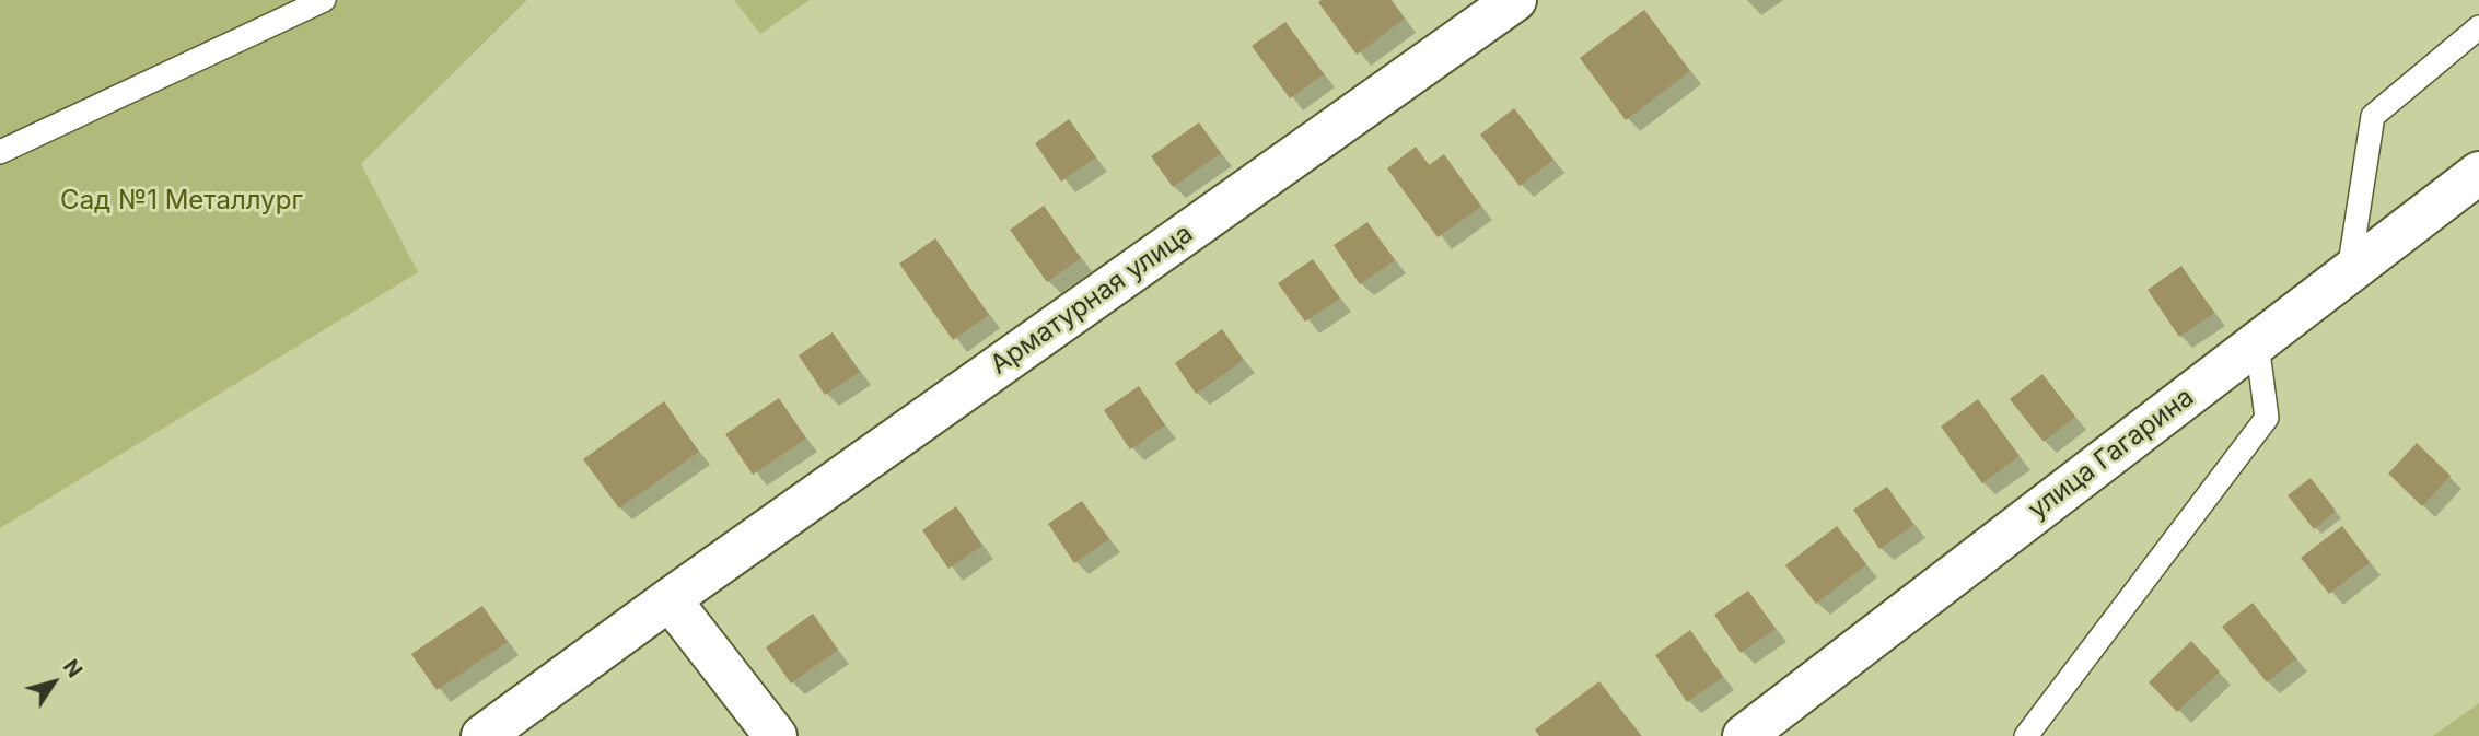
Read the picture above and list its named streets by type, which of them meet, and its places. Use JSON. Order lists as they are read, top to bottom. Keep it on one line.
{"streets":{"street":["Арматурная улица","улица Гагарина"]},"parks":["Сад №1 Металлург"],"north":"top right"}
